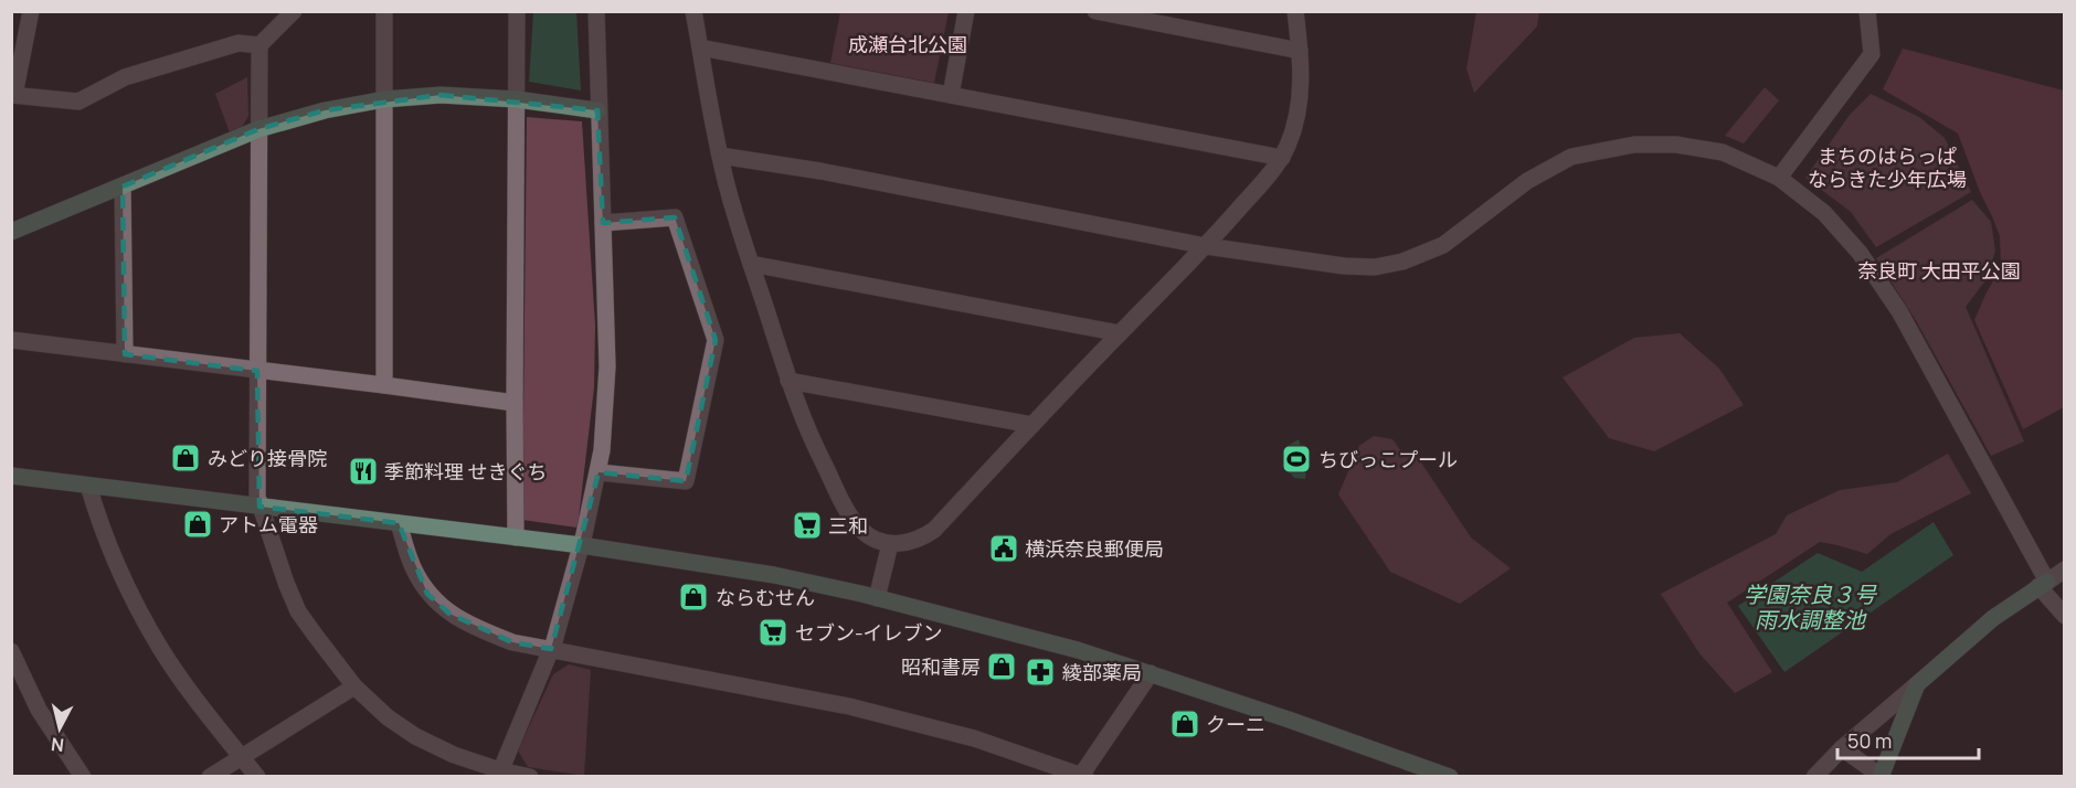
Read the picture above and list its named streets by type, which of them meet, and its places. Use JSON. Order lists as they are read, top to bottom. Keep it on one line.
{"water":["学園奈良３号 雨水調整池"],"parks":["成瀬台北公園","まちのはらっぱ ならきた少年広場","奈良町 大田平公園"],"places":{"shop":["みどり接骨院","アトム電器","ならむせん","昭和書房","クーニ"],"sports":["ちびっこプール"],"restaurant":["季節料理 せきぐち"],"supermarket":["三和","セブン-イレブン"],"public building":["横浜奈良郵便局"],"pharmacy":["綾部薬局"]},"scale_bar":"50 m","north":"bottom"}
